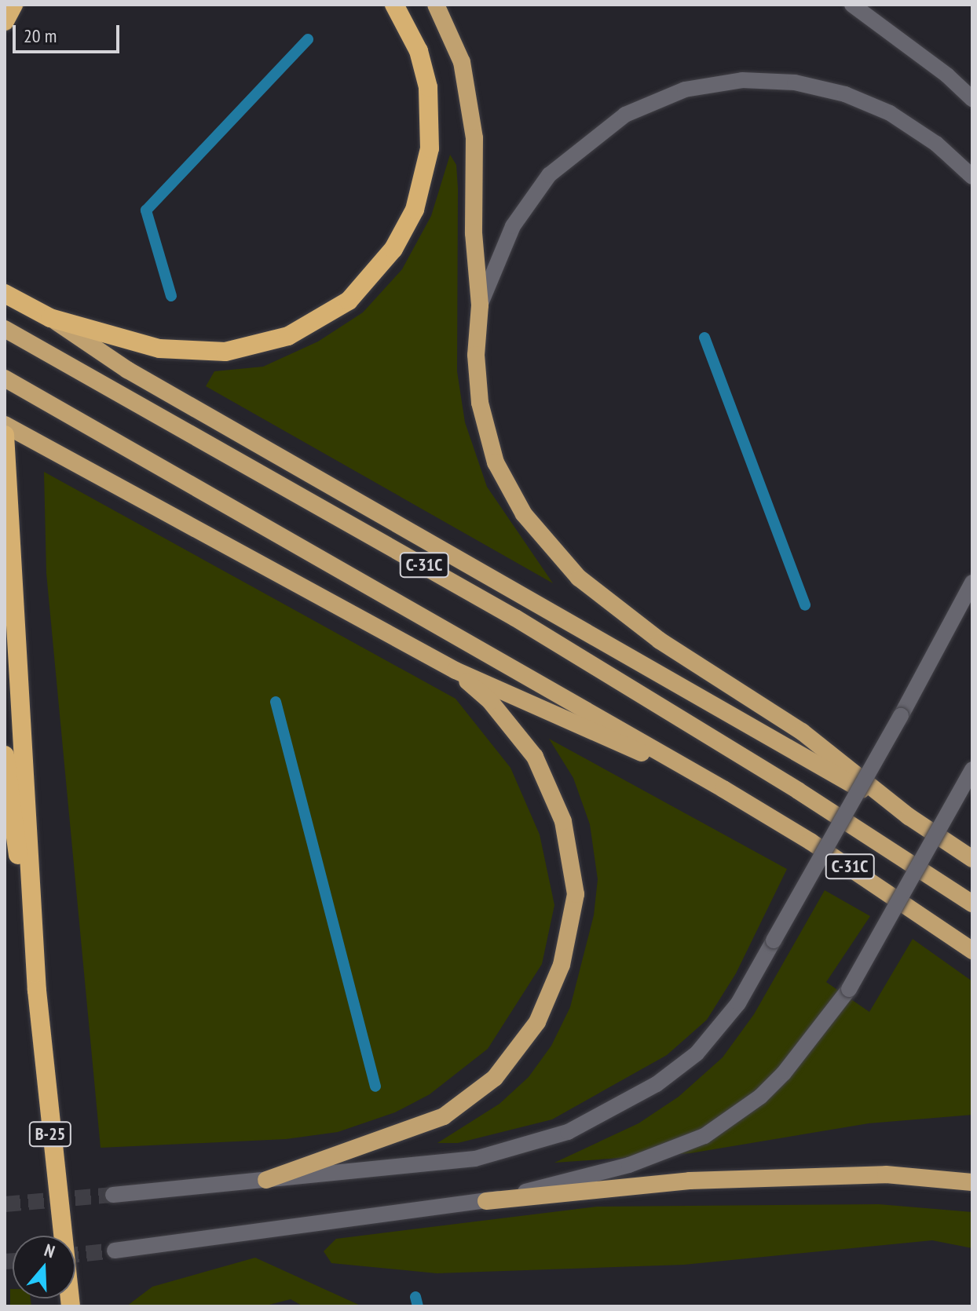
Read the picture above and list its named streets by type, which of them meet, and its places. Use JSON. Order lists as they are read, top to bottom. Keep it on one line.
{"streets":{"highway":["C-31C","B-25"]},"scale_bar":"20 m","north":"top"}
